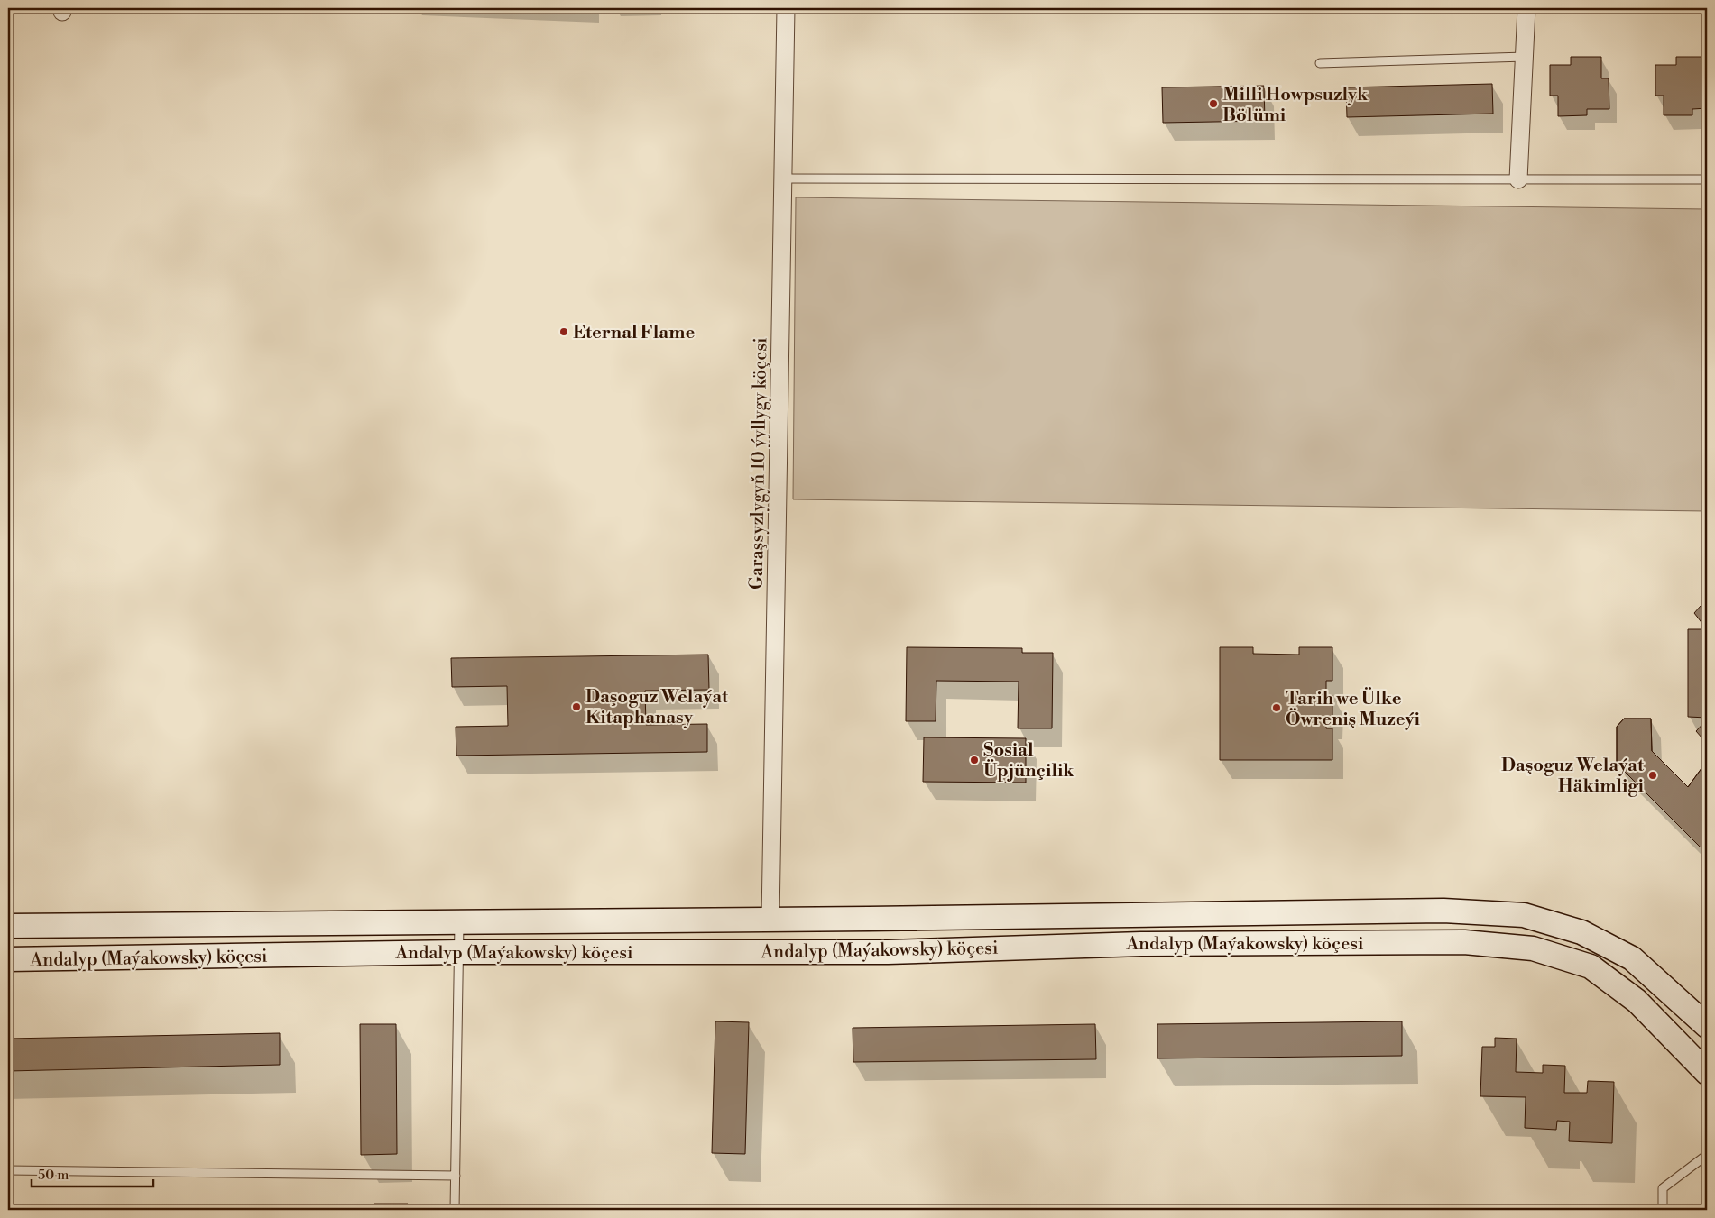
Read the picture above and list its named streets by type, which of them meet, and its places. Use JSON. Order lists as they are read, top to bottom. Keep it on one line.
{"streets":{"main road":["Andalyp (Maýakowsky) köçesi"],"street":["Garaşsyzlygyň 10 ýyllygy köçesi"]},"crossings":[["Garaşsyzlygyň 10 ýyllygy köçesi","Andalyp (Maýakowsky) köçesi"]],"places":["Milli Howpsuzlyk Bölümi","Eternal Flame","Daşoguz Welaýat Kitaphanasy","Tarih we Ülke Öwreniş Muzeýi","Sosial Üpjünçilik","Daşoguz Welaýat Häkimligi"],"scale_bar":"50 m"}
